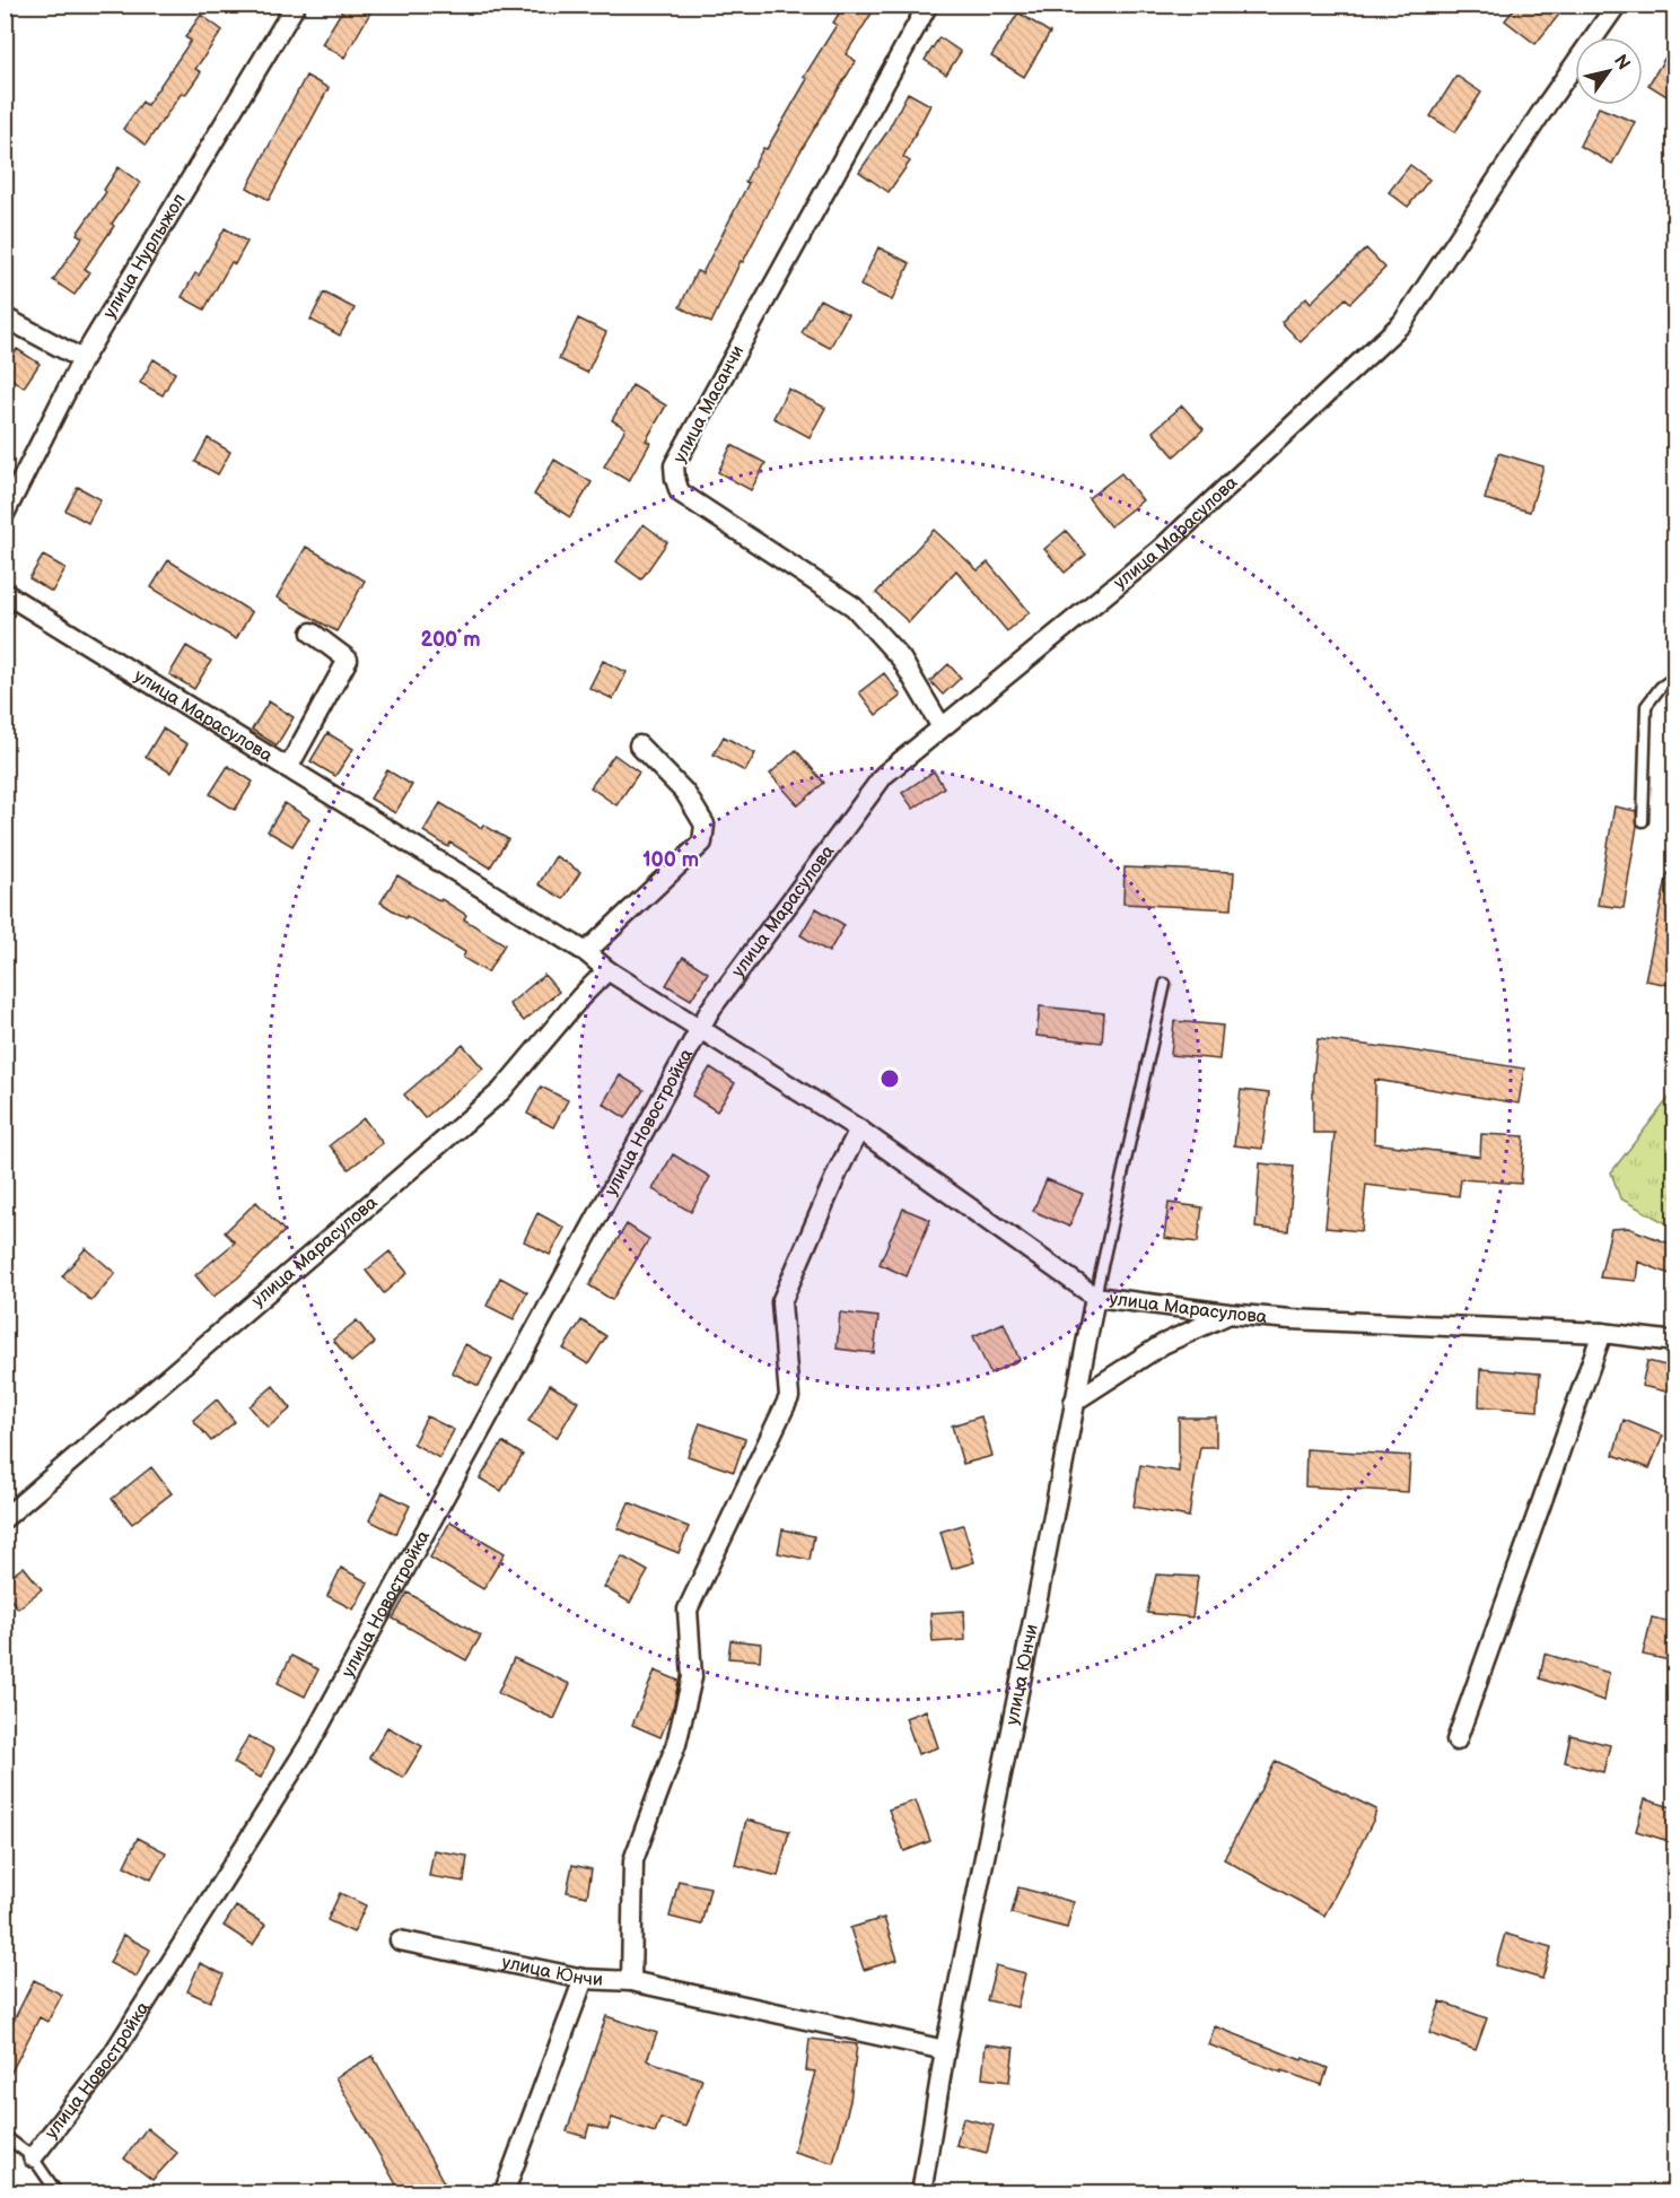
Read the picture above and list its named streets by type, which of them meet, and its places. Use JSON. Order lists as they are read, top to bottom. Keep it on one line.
{"streets":{"street":["улица Нурлыжол","улица Масанчи","улица Марасулова","улица Новостройка","улица Юнчи"]},"crossings":[["улица Масанчи","улица Марасулова"],["улица Марасулова","улица Новостройка"],["улица Марасулова","улица Юнчи"]],"north":"top right","rings":["200 m","100 m"]}
